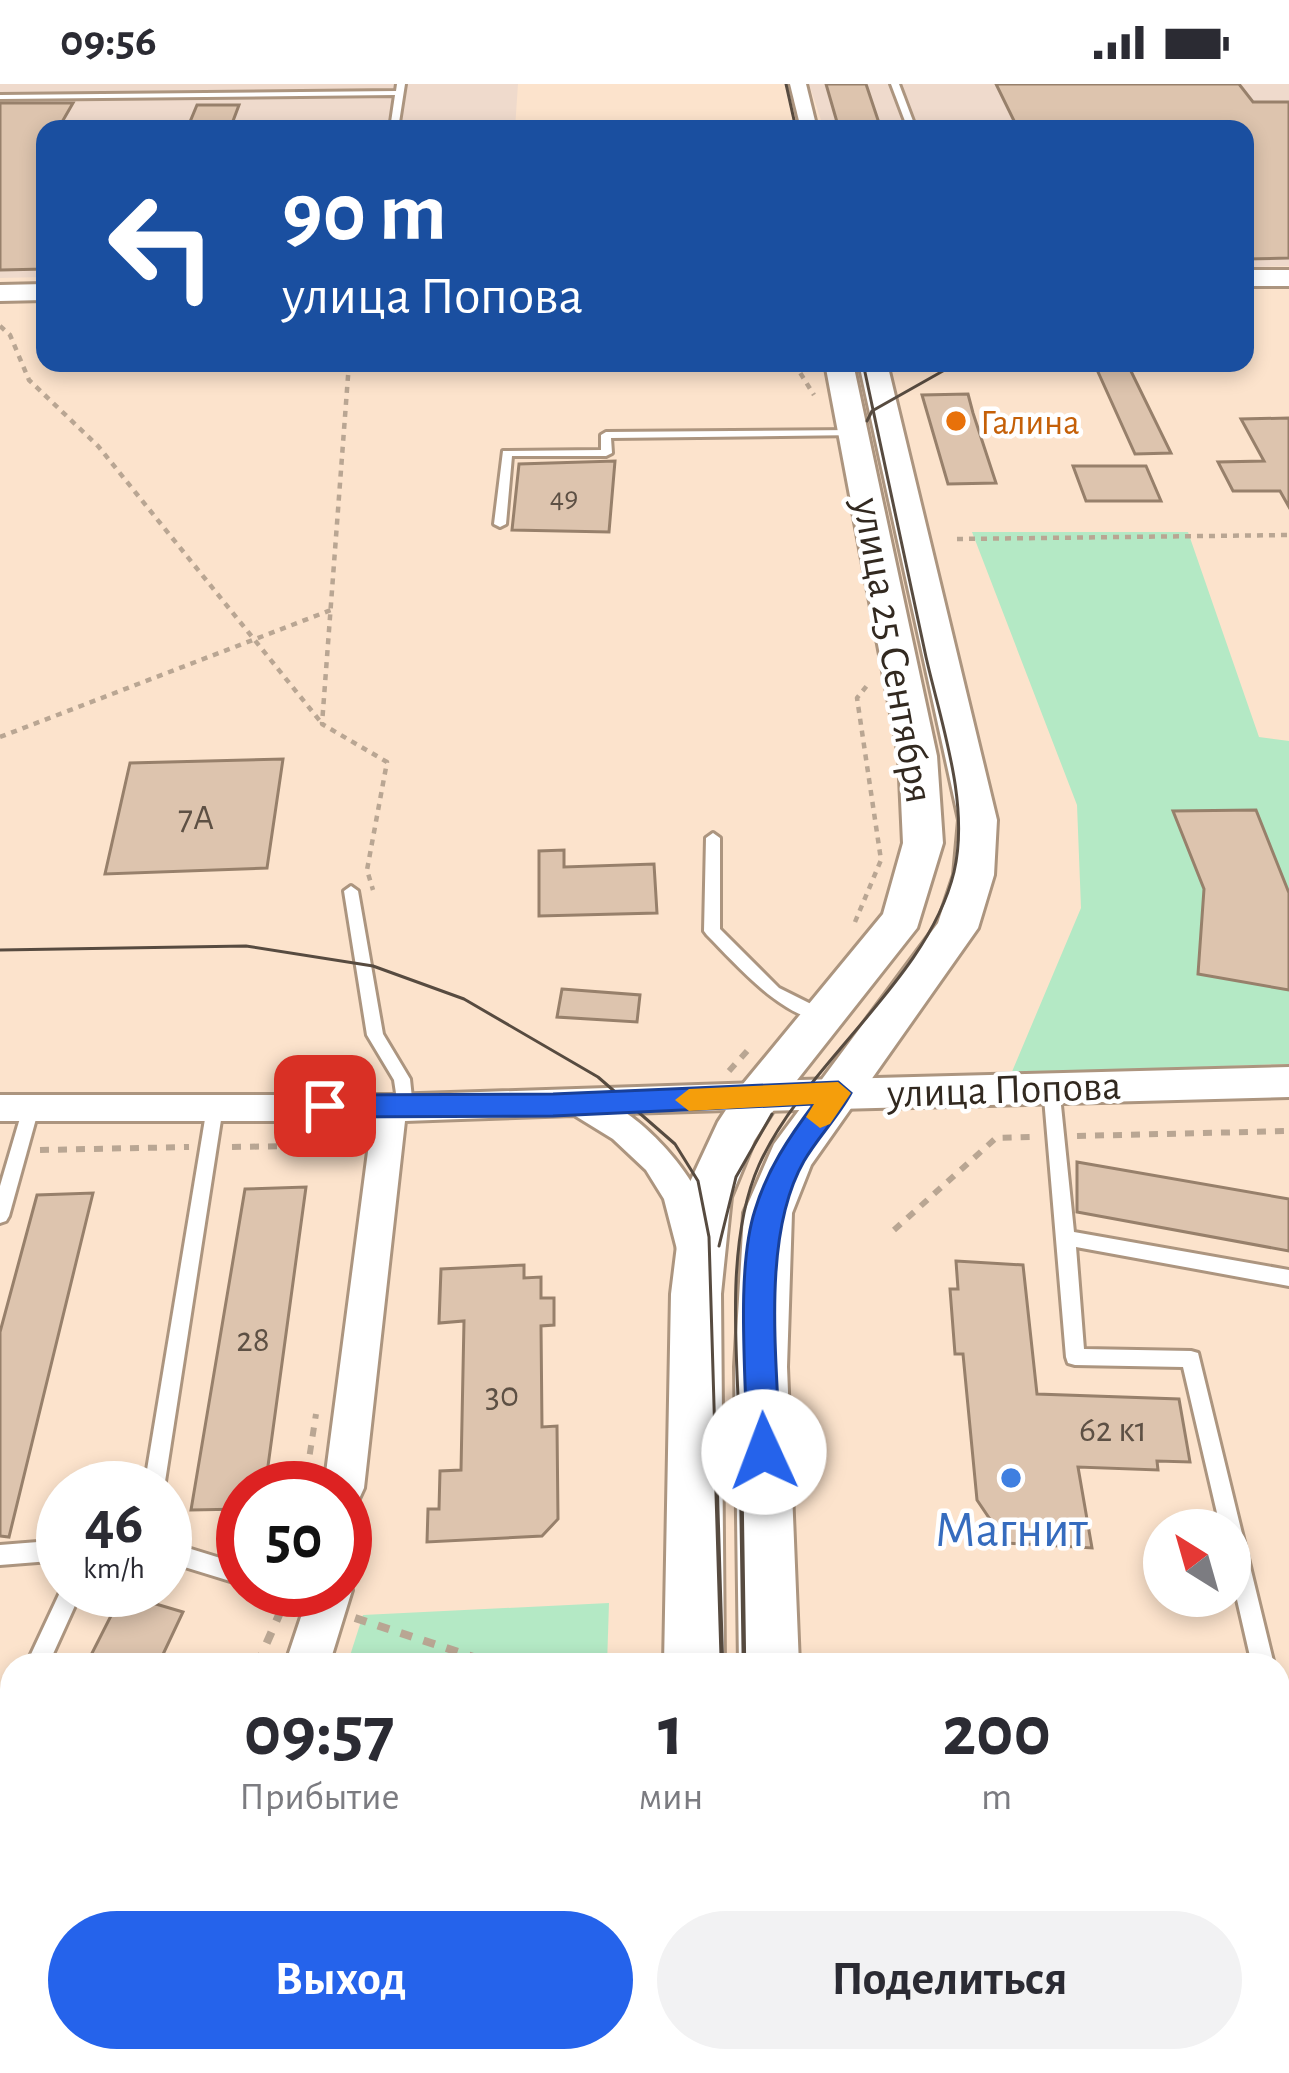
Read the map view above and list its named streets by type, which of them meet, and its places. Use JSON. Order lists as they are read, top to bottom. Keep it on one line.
{"streets":{"main road":["улица 25 Сентября"],"street":["улица Попова"]},"crossings":[["улица 25 Сентября","улица Попова"]],"places":["Галина","Магнит"],"house_numbers":["49","7А","28","30","62 к1"],"north":"top left","page":{"status":"09:56","turn":["90 m","улица Попова"],"speed":"46 km/h","limit":"50","eta":["09:57","Прибытие","1","мин","200","m"],"buttons":["Выход","Поделиться"]}}
